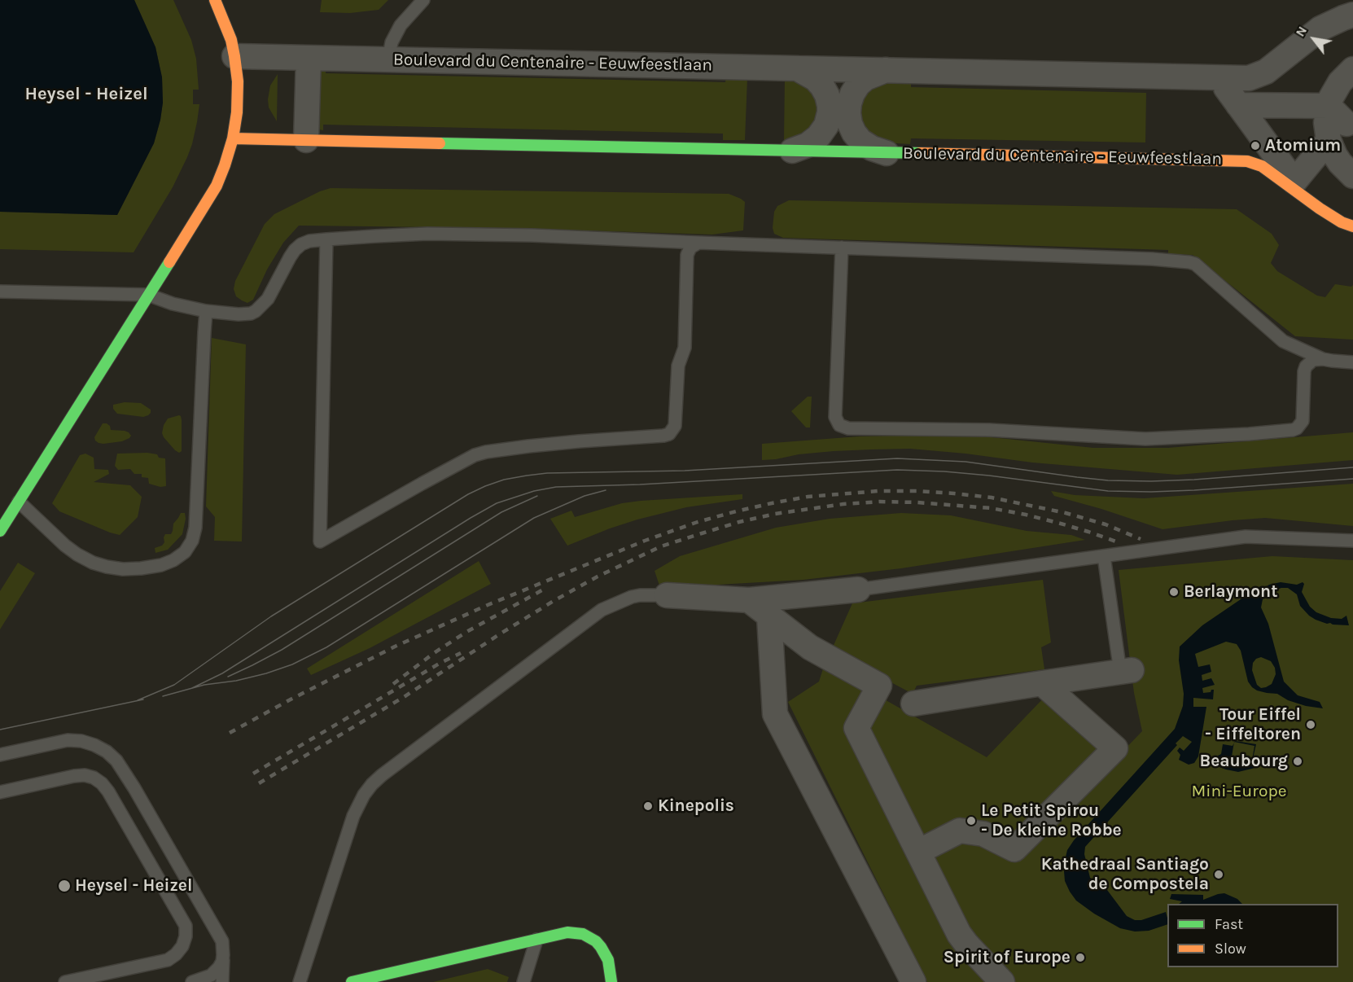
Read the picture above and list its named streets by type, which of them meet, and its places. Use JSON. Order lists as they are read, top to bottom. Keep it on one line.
{"streets":{"street":["Boulevard du Centenaire - Eeuwfeestlaan"]},"districts":["Heysel - Heizel"],"parks":["Mini-Europe"],"places":["Atomium","Berlaymont","Tour Eiffel - Eiffeltoren","Beaubourg","Kinepolis","Le Petit Spirou - De kleine Robbe","Kathedraal Santiago de Compostela","Heysel - Heizel","Spirit of Europe"],"legend":["Fast","Slow"],"north":"top left"}
